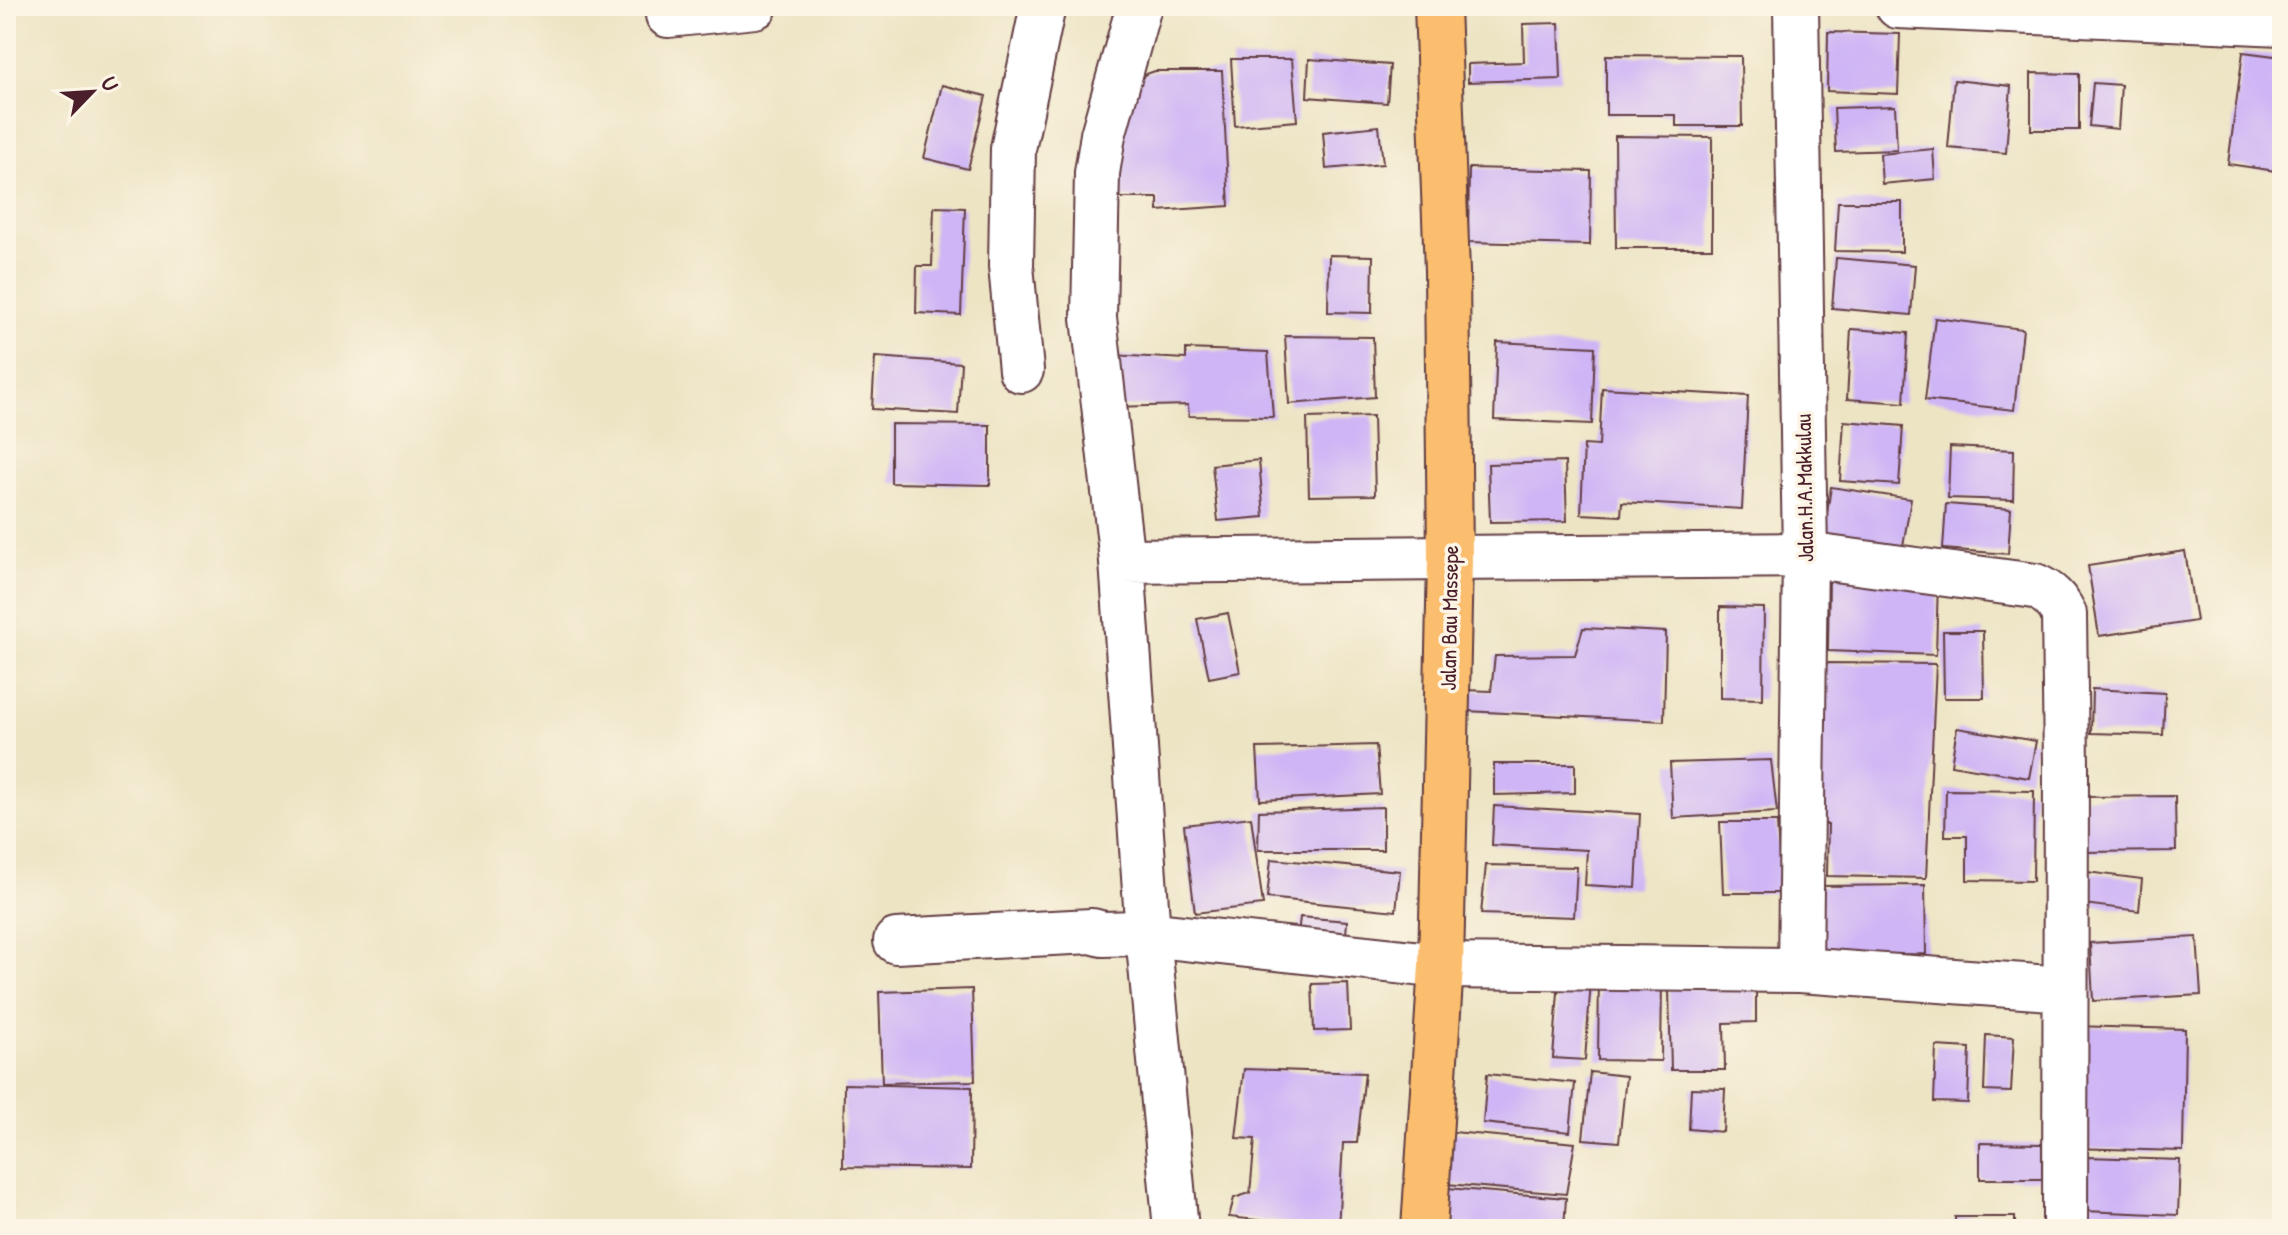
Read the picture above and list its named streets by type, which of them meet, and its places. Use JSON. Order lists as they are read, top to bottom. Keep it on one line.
{"streets":{"main road":["Jalan Bau Massepe"],"street":["Jalan.H.A.Makkulau"]},"north":"top right"}
